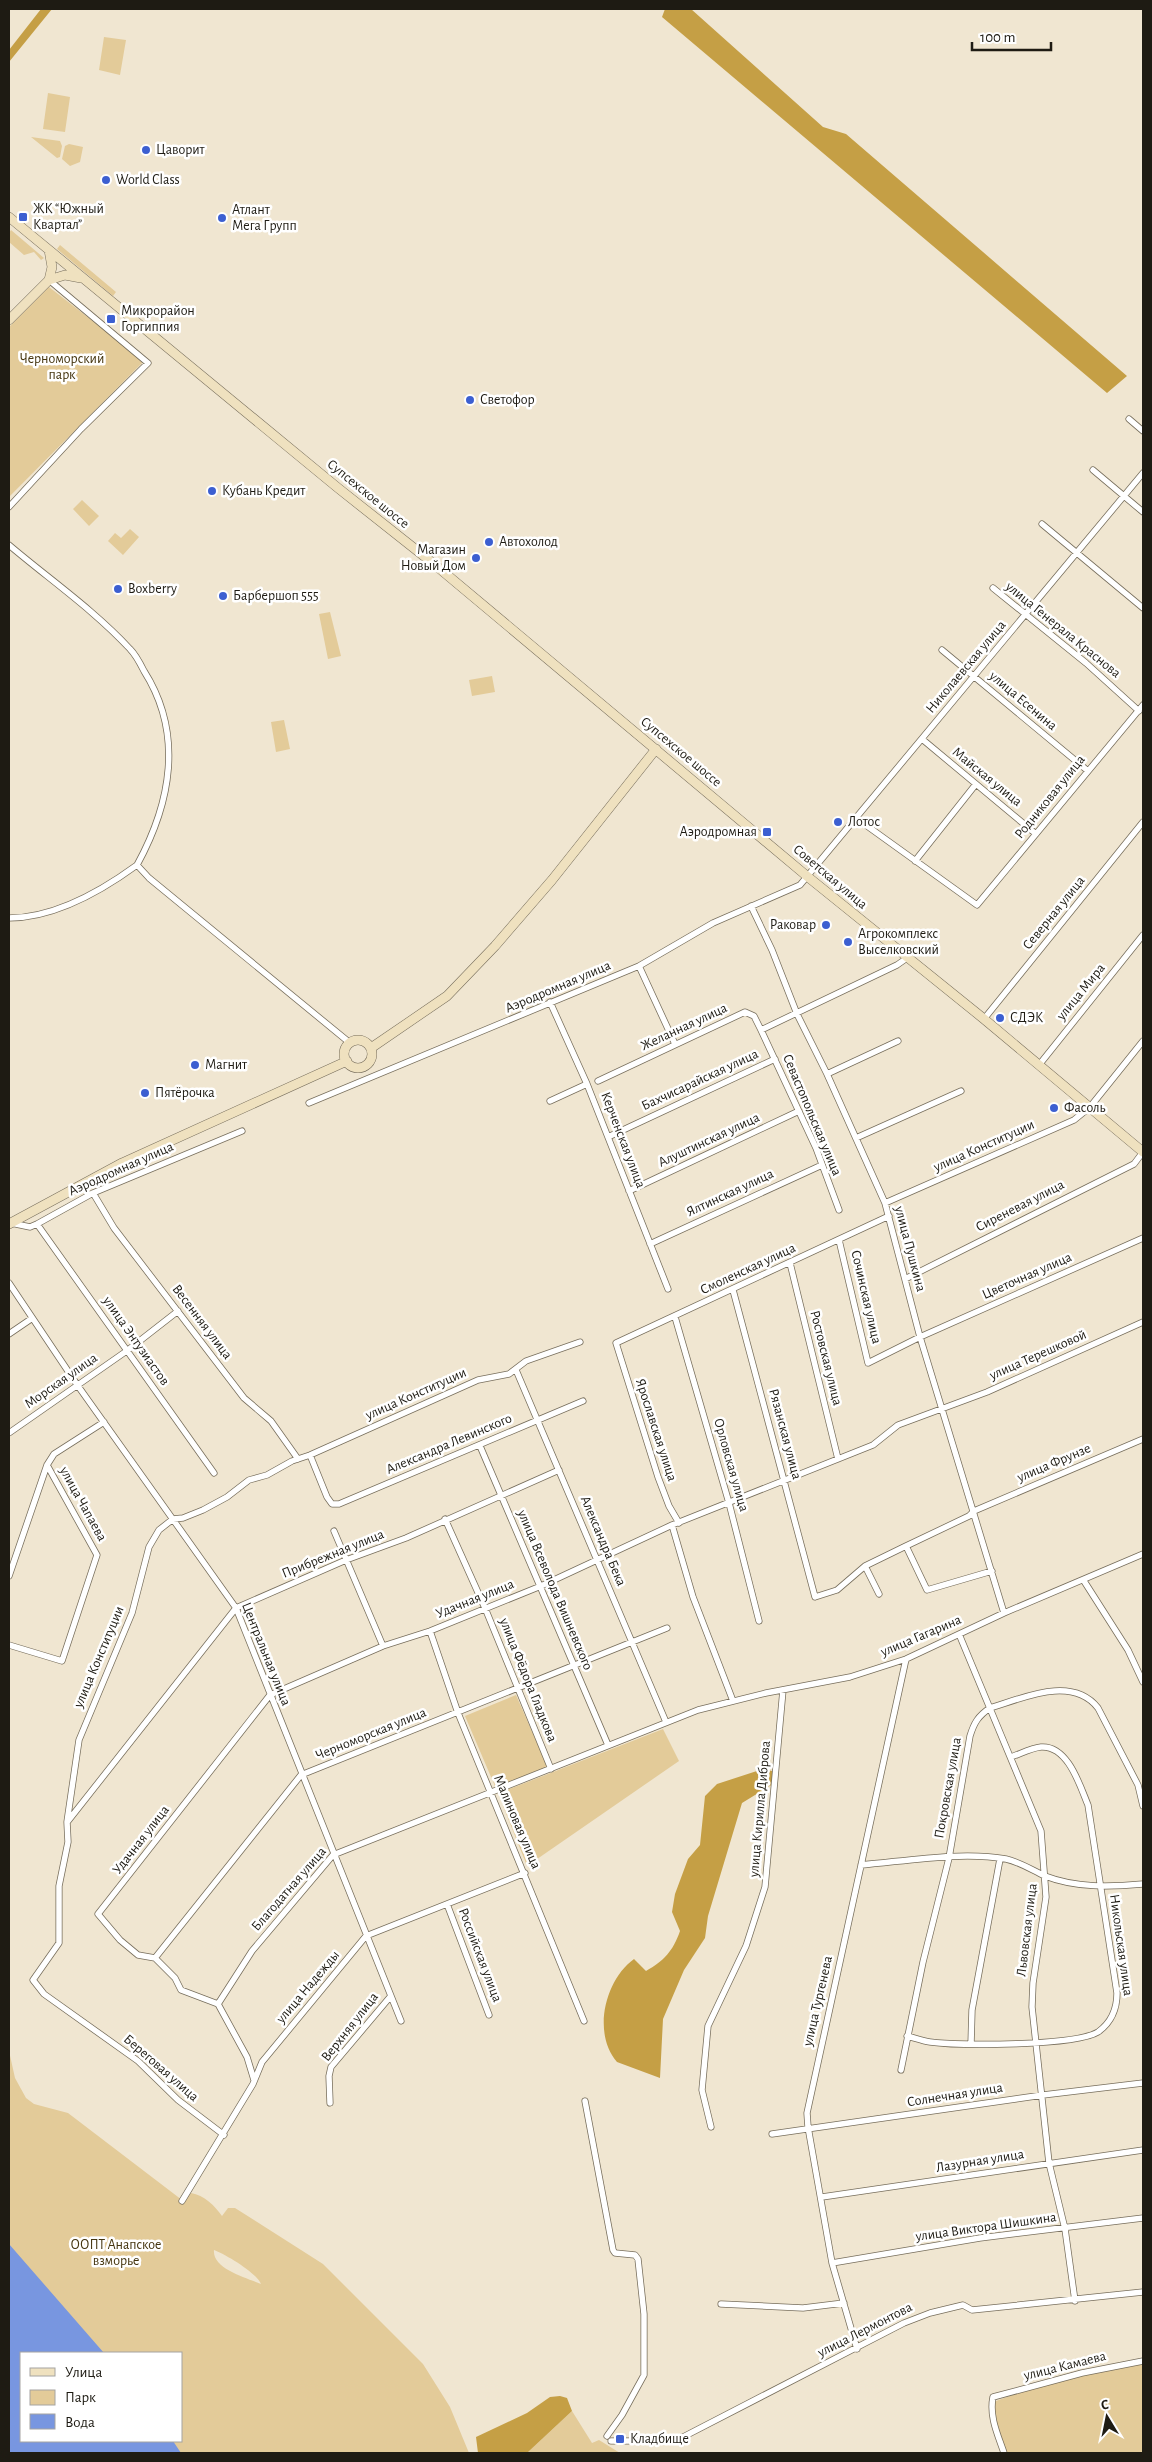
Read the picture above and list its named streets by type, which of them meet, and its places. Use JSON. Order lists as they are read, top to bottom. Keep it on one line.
{"streets":{"main road":["Супсехское шоссе","Советская улица"],"street":["улица Генерала Краснова","Николаевская улица","улица Есенина","Майская улица","Родниковая улица","Северная улица","Аэродромная улица","улица Мира","Желанная улица","Бахчисарайская улица","Севастопольская улица","Керченская улица","Алуштинская улица","улица Конституции","Ялтинская улица","Сиреневая улица","улица Пушкина","Смоленская улица","Цветочная улица","Сочинская улица","Весенняя улица","улица Энтузиастов","улица Терешковой","Ростовская улица","Морская улица","Ярославская улица","Рязанская улица","Александра Левинского","улица Фрунзе","Орловская улица","улица Чапаева","Александра Бека","Прибрежная улица","улица Всеволода Вишневского","Удачная улица","улица Гагарина","Центральная улица","улица Фёдора Гладкова","Черноморская улица","Покровская улица","улица Кирилла Диброва","Малиновая улица","Благодатная улица","Львовская улица","Никольская улица","Российская улица","улица Надежды","улица Тургенева","Верхняя улица","Береговая улица","Солнечная улица","Лазурная улица","улица Виктора Шишкина","улица Лермонтова","улица Камаева"]},"crossings":[["Супсехское шоссе","Советская улица"],["улица Генерала Краснова","Николаевская улица"],["улица Генерала Краснова","Родниковая улица"],["Николаевская улица","улица Есенина"],["Николаевская улица","Майская улица"],["Николаевская улица","Советская улица"],["Николаевская улица","Аэродромная улица"],["улица Есенина","Родниковая улица"],["Майская улица","Родниковая улица"],["Советская улица","Северная улица"],["Советская улица","Аэродромная улица"],["Советская улица","улица Мира"],["Советская улица","улица Конституции"],["Советская улица","Сиреневая улица"],["Аэродромная улица","Керченская улица"],["Аэродромная улица","улица Пушкина"],["Аэродромная улица","Весенняя улица"],["Аэродромная улица","улица Энтузиастов"],["Желанная улица","Севастопольская улица"],["Бахчисарайская улица","Севастопольская улица"],["Бахчисарайская улица","Керченская улица"],["Севастопольская улица","Алуштинская улица"],["Севастопольская улица","Ялтинская улица"],["Керченская улица","Алуштинская улица"],["Керченская улица","Ялтинская улица"],["улица Конституции","улица Пушкина"],["улица Конституции","Весенняя улица"],["улица Конституции","Александра Левинского"],["улица Конституции","Александра Бека"],["улица Конституции","Прибрежная улица"],["улица Конституции","Центральная улица"],["улица Конституции","Береговая улица"],["Сиреневая улица","улица Пушкина"],["улица Пушкина","Смоленская улица"],["улица Пушкина","Цветочная улица"],["улица Пушкина","Сочинская улица"],["улица Пушкина","улица Терешковой"],["улица Пушкина","улица Фрунзе"],["улица Пушкина","Удачная улица"],["улица Пушкина","улица Гагарина"],["Смоленская улица","Сочинская улица"],["Смоленская улица","Ростовская улица"],["Смоленская улица","Ярославская улица"],["Смоленская улица","Рязанская улица"],["Смоленская улица","Орловская улица"],["Цветочная улица","Сочинская улица"],["Весенняя улица","Морская улица"],["улица Энтузиастов","Морская улица"],["улица Терешковой","Удачная улица"],["Ростовская улица","Удачная улица"],["Морская улица","Центральная улица"],["Ярославская улица","Удачная улица"],["Рязанская улица","улица Фрунзе"],["Рязанская улица","Удачная улица"],["Александра Левинского","Александра Бека"],["Александра Левинского","улица Всеволода Вишневского"],["Орловская улица","Удачная улица"],["Александра Бека","Прибрежная улица"],["Александра Бека","Удачная улица"],["Александра Бека","улица Гагарина"],["Александра Бека","Черноморская улица"],["Прибрежная улица","улица Всеволода Вишневского"],["Прибрежная улица","Центральная улица"],["Прибрежная улица","улица Фёдора Гладкова"],["улица Всеволода Вишневского","Удачная улица"],["улица Всеволода Вишневского","улица Гагарина"],["улица Всеволода Вишневского","Черноморская улица"],["улица Всеволода Вишневского","Благодатная улица"],["Удачная улица","Центральная улица"],["Удачная улица","улица Фёдора Гладкова"],["Удачная улица","Черноморская улица"],["Удачная улица","Малиновая улица"],["улица Гагарина","улица Кирилла Диброва"],["улица Гагарина","Благодатная улица"],["улица Гагарина","Львовская улица"],["улица Гагарина","улица Тургенева"],["Центральная улица","Черноморская улица"],["Центральная улица","Благодатная улица"],["Центральная улица","улица Надежды"],["Центральная улица","Верхняя улица"],["улица Фёдора Гладкова","Черноморская улица"],["улица Фёдора Гладкова","Благодатная улица"],["Черноморская улица","Малиновая улица"],["Покровская улица","Львовская улица"],["Покровская улица","Никольская улица"],["Малиновая улица","Благодатная улица"],["Малиновая улица","улица Надежды"],["Львовская улица","Никольская улица"],["Львовская улица","Солнечная улица"],["Львовская улица","Лазурная улица"],["Львовская улица","улица Виктора Шишкина"],["Львовская улица","улица Лермонтова"],["Российская улица","улица Надежды"],["улица Надежды","Береговая улица"],["улица Тургенева","Солнечная улица"],["улица Тургенева","Лазурная улица"],["улица Тургенева","улица Виктора Шишкина"],["улица Тургенева","улица Лермонтова"]],"parks":["Черноморский парк","ООПТ Анапское взморье"],"places":{"other":["Цаворит","World Class","Атлант Мега Групп","Светофор","Кубань Кредит","Автохолод","Магазин Новый Дом","Boxberry","Барбершоп 555","Лотос","Раковар","Агрокомплекс Выселковский","СДЭК","Магнит","Пятёрочка","Фасоль"],"transit":["ЖК “Южный Квартал”","Микрорайон Горгиппия","Аэродромная","Кладбище"]},"legend":["Улица","Парк","Вода"],"scale_bar":"100 m","north":"top"}
